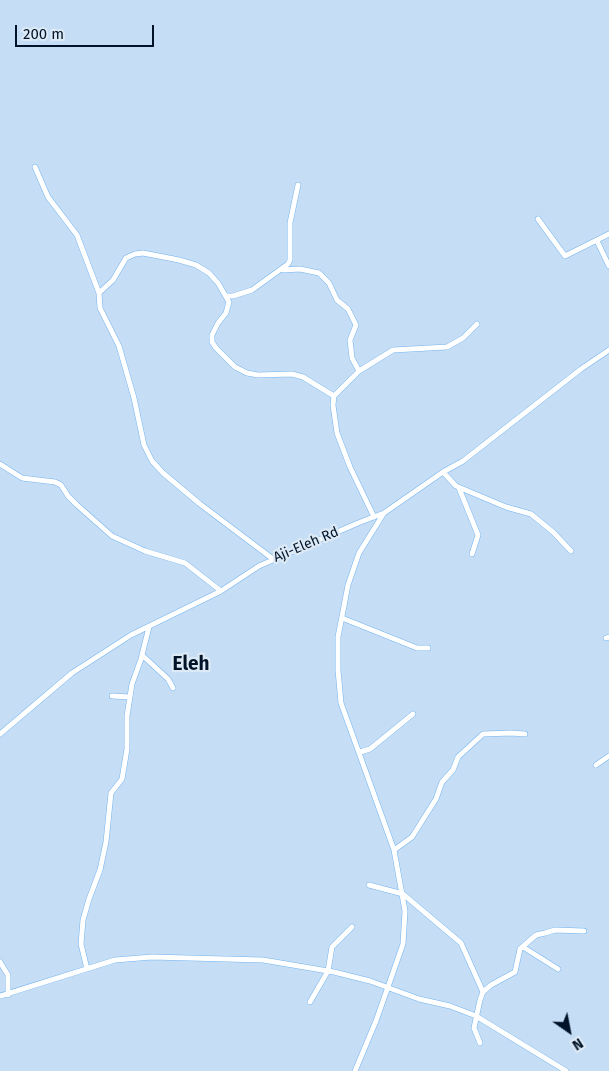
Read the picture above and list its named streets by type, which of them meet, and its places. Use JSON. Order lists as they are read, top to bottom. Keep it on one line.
{"streets":{"street":["Aji-Eleh Rd"]},"districts":["Eleh"],"scale_bar":"200 m","north":"bottom right"}
